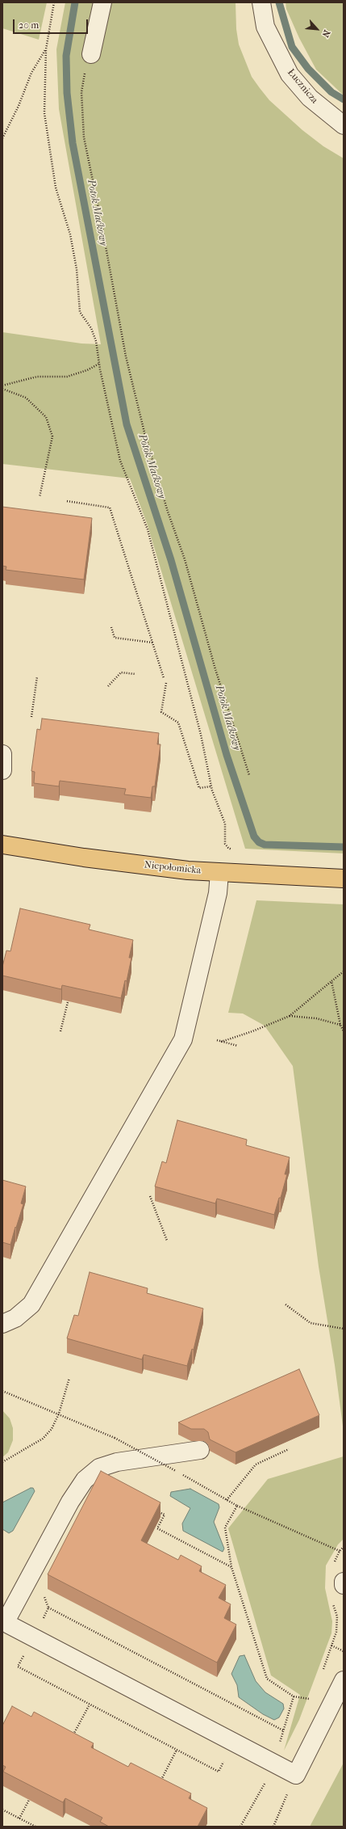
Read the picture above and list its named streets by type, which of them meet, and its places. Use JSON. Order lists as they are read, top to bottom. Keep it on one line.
{"streets":{"main road":["Niepołomicka"],"street":["Łucznicza"]},"water":["Potok Maćkowy"],"scale_bar":"20 m","north":"bottom right"}
